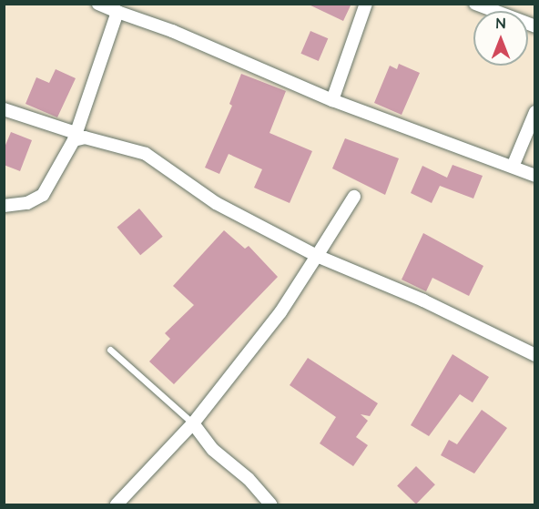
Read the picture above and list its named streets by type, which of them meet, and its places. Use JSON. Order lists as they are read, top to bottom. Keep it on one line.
{"north":"top"}
